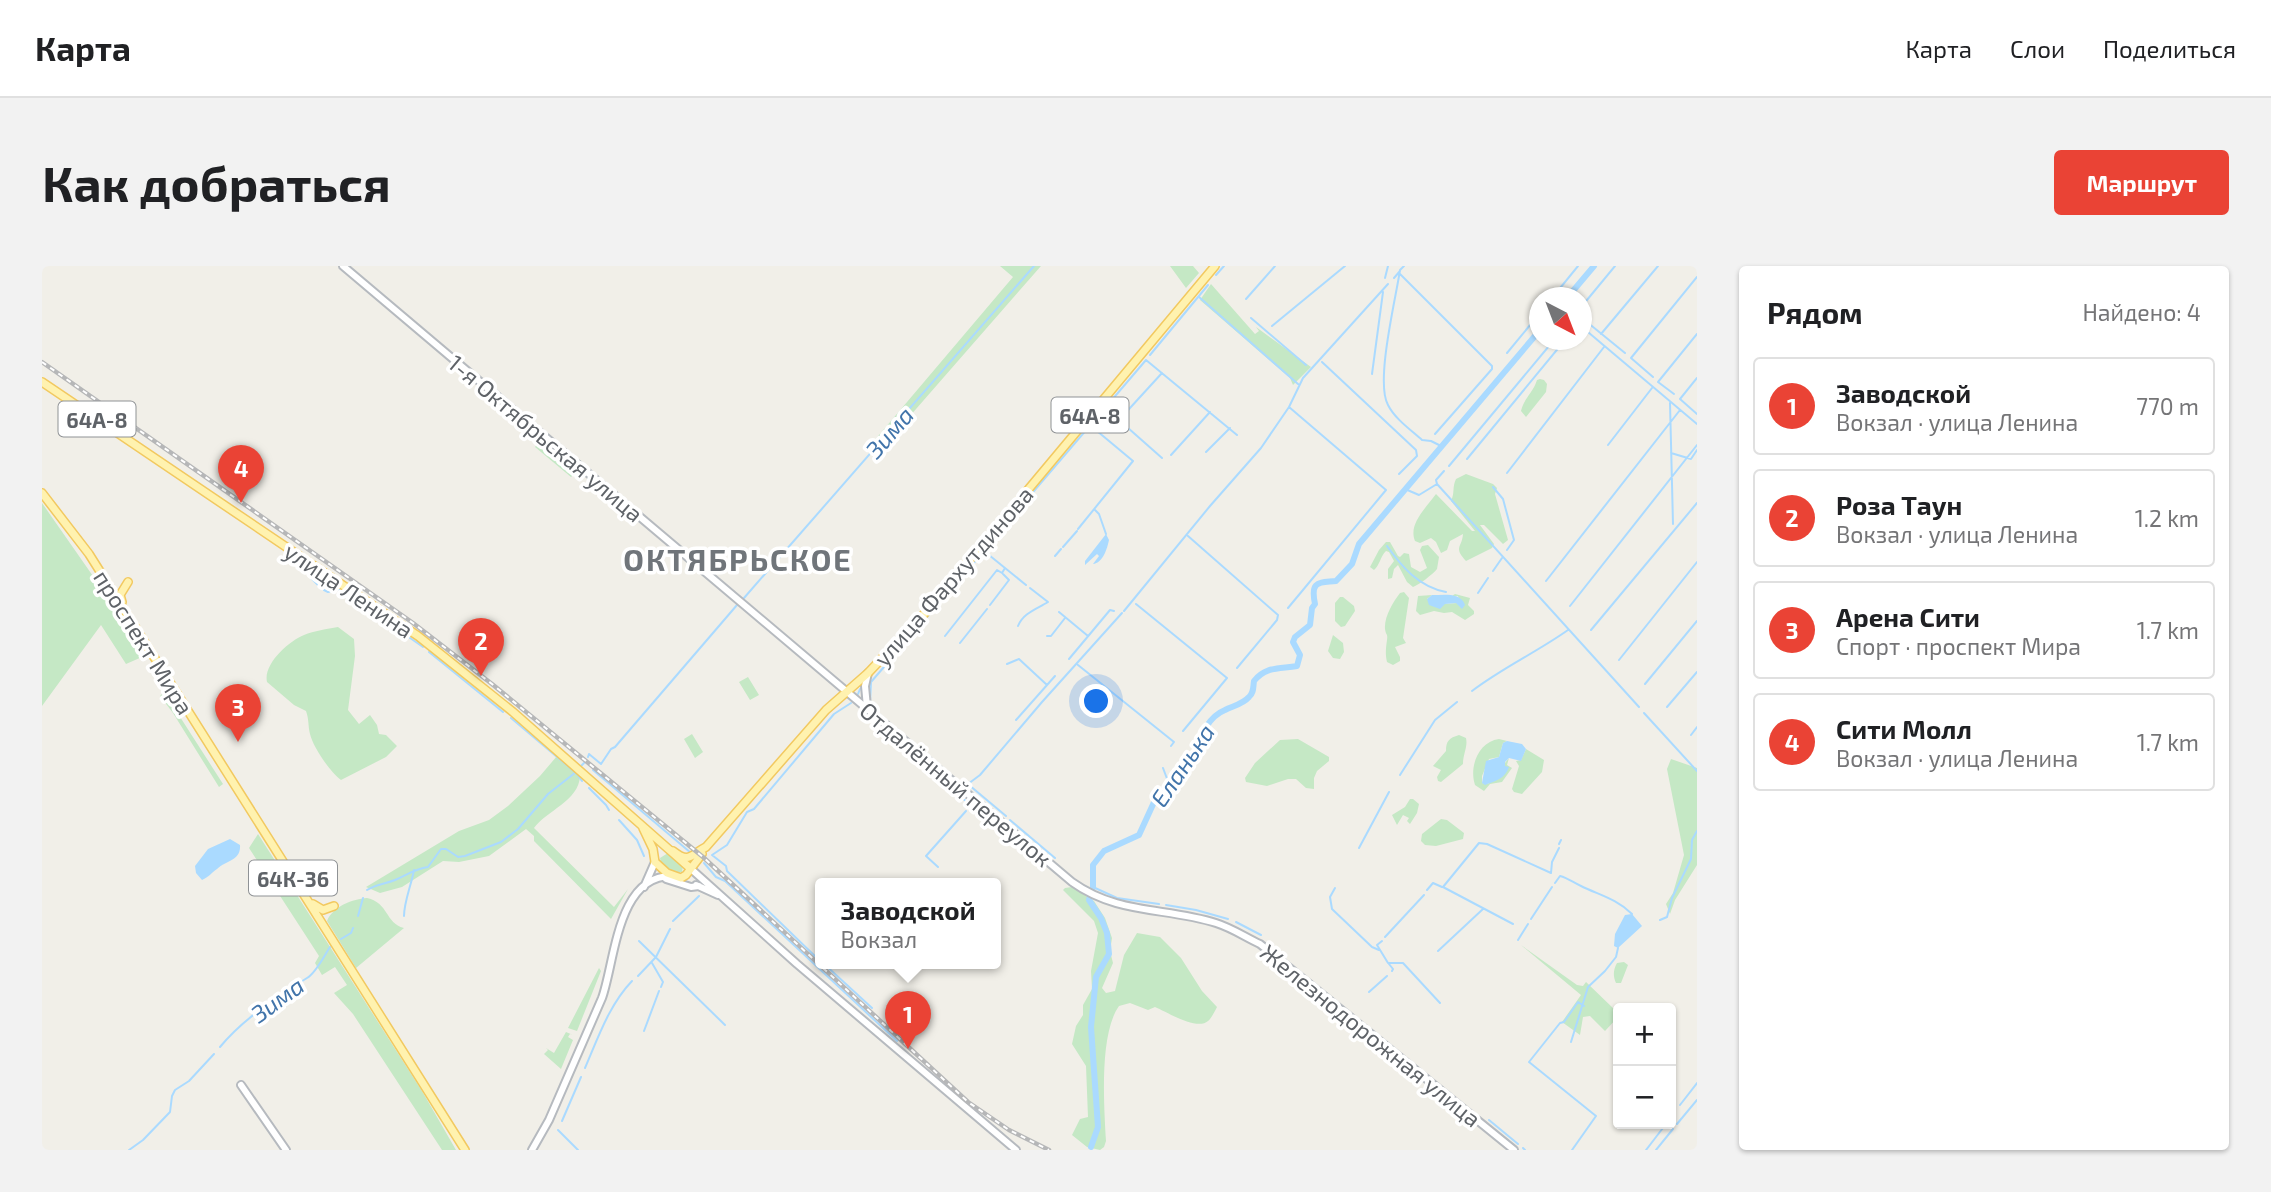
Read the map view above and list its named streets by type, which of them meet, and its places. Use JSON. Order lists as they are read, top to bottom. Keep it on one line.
{"streets":{"main road":["64А-8","1-я Октябрьская улица","улица Фархутдинова","улица Ленина","проспект Мира","Отдалённый переулок","64К-36","Железнодорожная улица"]},"crossings":[["64А-8","улица Фархутдинова"],["64А-8","улица Ленина"],["1-я Октябрьская улица","улица Фархутдинова"],["1-я Октябрьская улица","Отдалённый переулок"],["улица Фархутдинова","Отдалённый переулок"],["Отдалённый переулок","Железнодорожная улица"]],"districts":["ОКТЯБРЬСКОЕ"],"water":["Зима","Еланька"],"north":"bottom right","page":{"header":"Карта","nav":["Карта","Слои","Поделиться"],"buttons":"Маршрут","title":"Как добраться","heading":["Рядом","Найдено: 4"],"list":[{"mark":"1","name":"Заводской","note":"Вокзал · улица Ленина","value":"770 m"},{"mark":"2","name":"Роза Таун","note":"Вокзал · улица Ленина","value":"1.2 km"},{"mark":"3","name":"Арена Сити","note":"Спорт · проспект Мира","value":"1.7 km"},{"mark":"4","name":"Сити Молл","note":"Вокзал · улица Ленина","value":"1.7 km"}],"pins":["4","2","3","1"],"popup":["Заводской","Вокзал"],"map_buttons":["+","−"]}}
